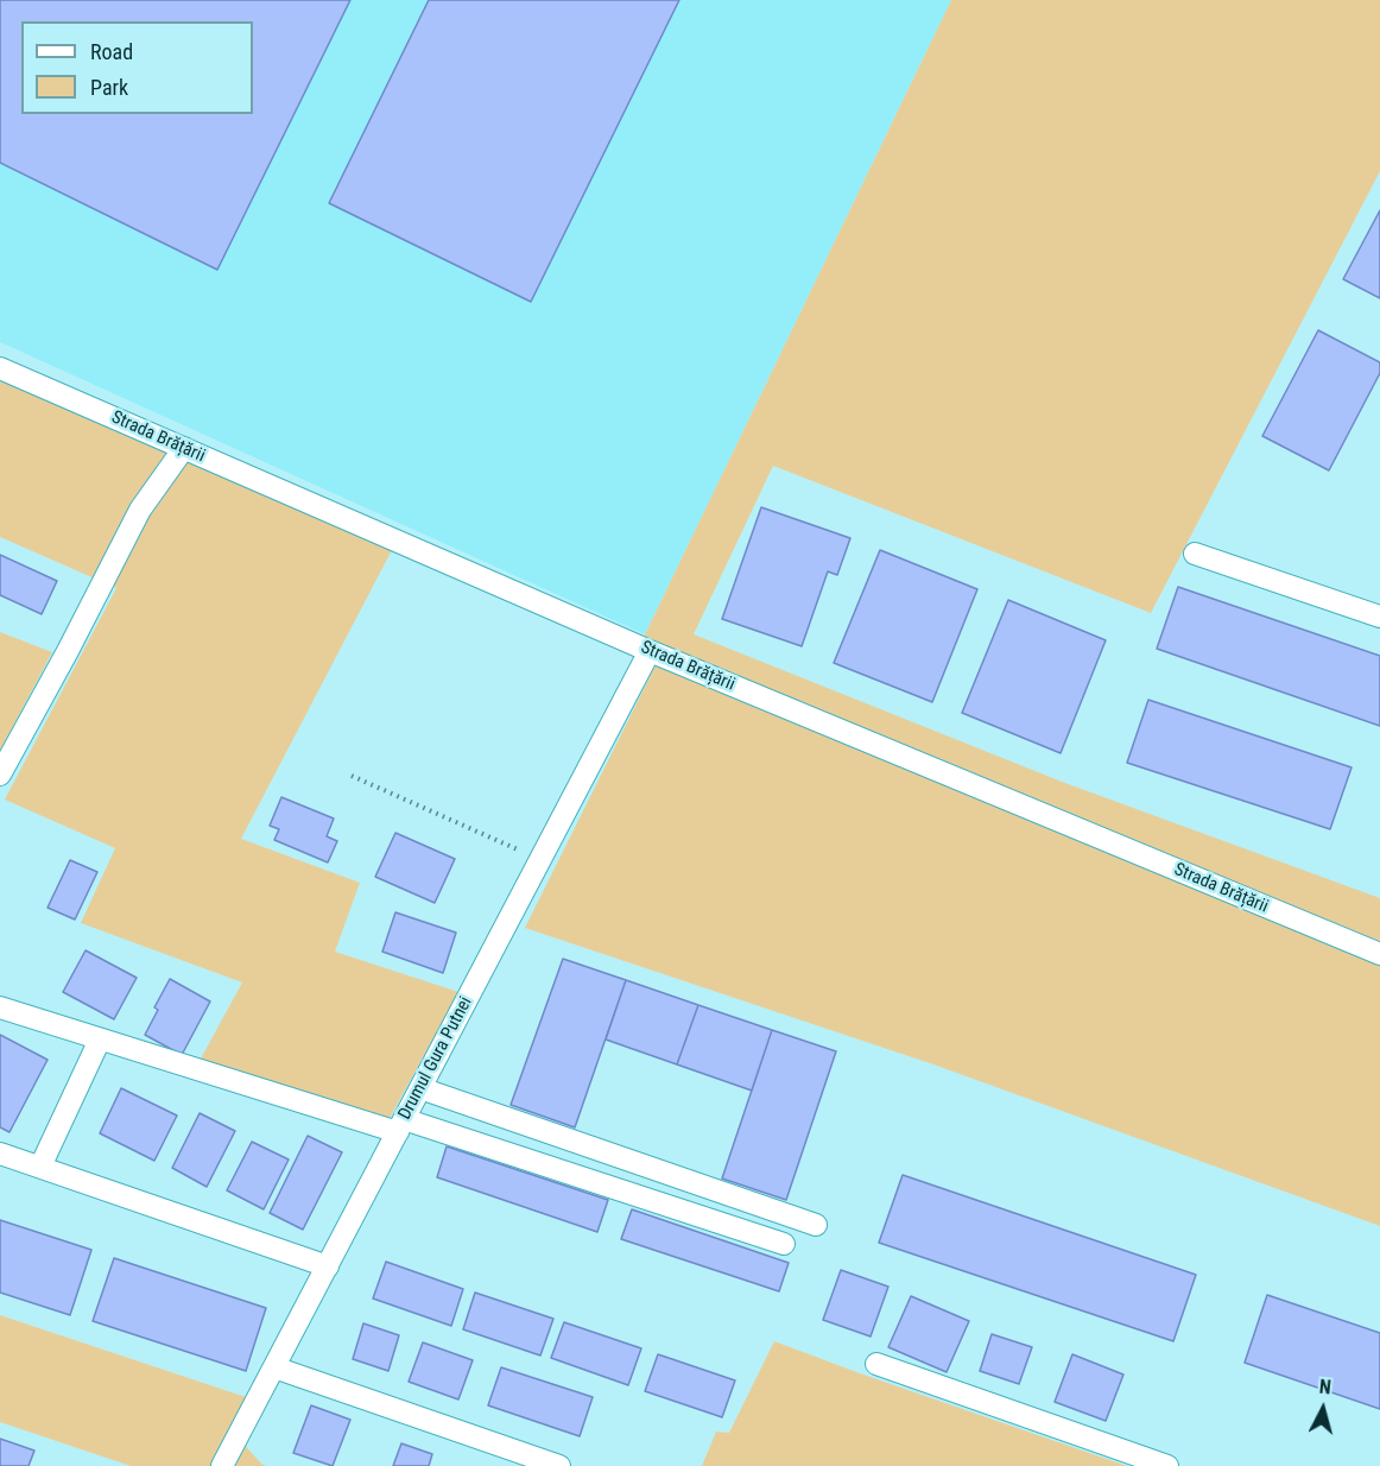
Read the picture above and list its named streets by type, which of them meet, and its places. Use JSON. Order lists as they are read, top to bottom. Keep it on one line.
{"streets":{"street":["Strada Brățării","Drumul Gura Putnei"]},"crossings":[["Strada Brățării","Drumul Gura Putnei"]],"legend":["Road","Park"],"north":"top"}
